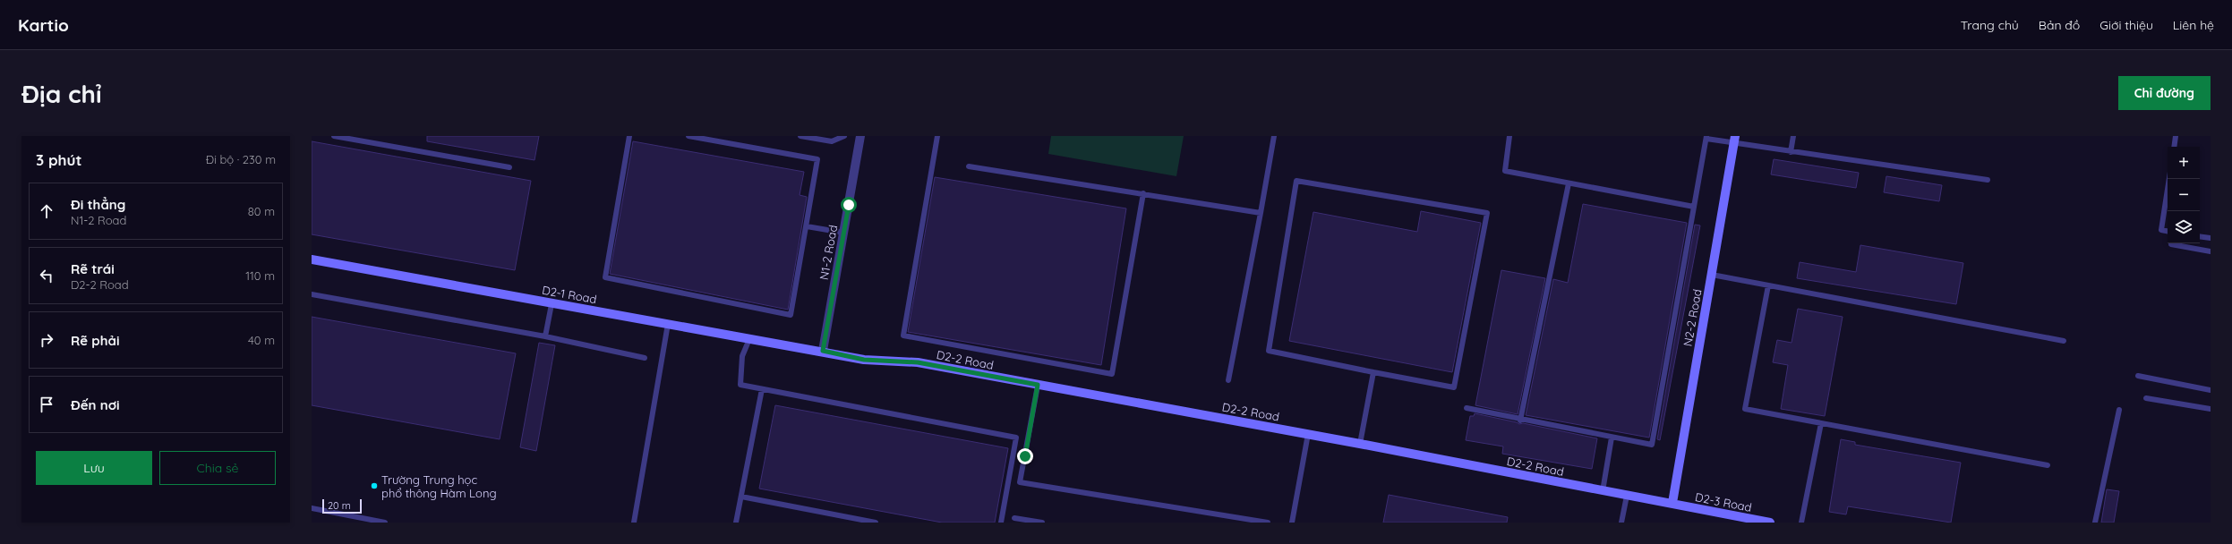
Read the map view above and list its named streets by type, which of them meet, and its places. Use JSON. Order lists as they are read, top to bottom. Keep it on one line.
{"streets":{"main road":["D2-1 Road","N2-2 Road","D2-2 Road","D2-3 Road"],"street":["N1-2 Road"]},"crossings":[["N1-2 Road","D2-1 Road"],["N1-2 Road","D2-2 Road"],["D2-1 Road","D2-2 Road"],["N2-2 Road","D2-2 Road"],["N2-2 Road","D2-3 Road"],["D2-2 Road","D2-3 Road"]],"places":["Trường Trung học phổ thông Hàm Long"],"scale_bar":"20 m","page":{"header":"Kartio","nav":["Trang chủ","Bản đồ","Giới thiệu","Liên hệ"],"buttons":["Chỉ đường",["Lưu","Chia sẻ"]],"title":"Địa chỉ","heading":["3 phút","Đi bộ · 230 m"],"map_buttons":["+","−"],"list":[["Đi thẳng","N1-2 Road","80 m"],["Rẽ trái","D2-2 Road","110 m"],["Rẽ phải","40 m"],"Đến nơi"],"scale":"20 m"}}
